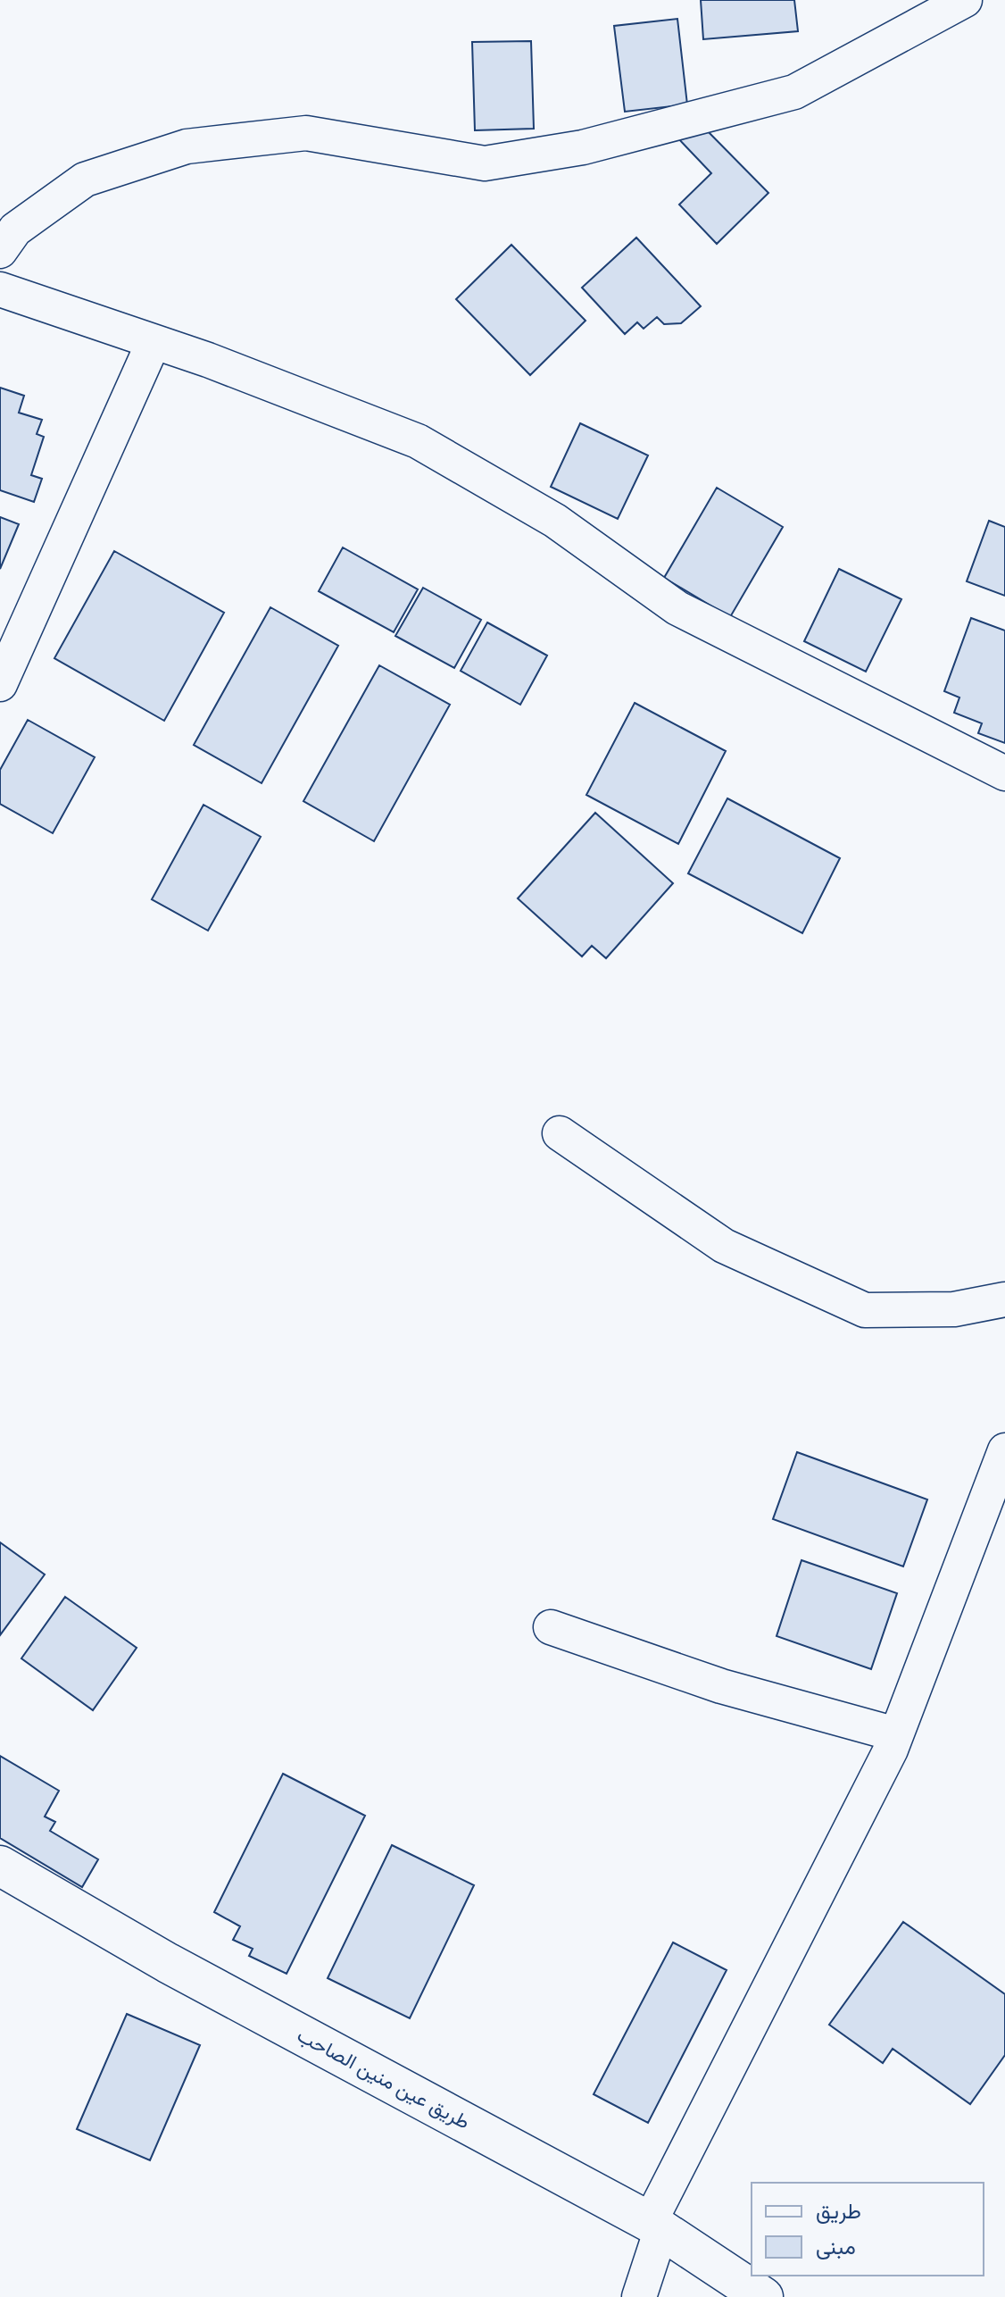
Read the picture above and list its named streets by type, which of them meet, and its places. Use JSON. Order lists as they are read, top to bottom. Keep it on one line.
{"streets":{"main road":["طريق عين منين الصاحب"]},"legend":["طريق","مبنى"]}
